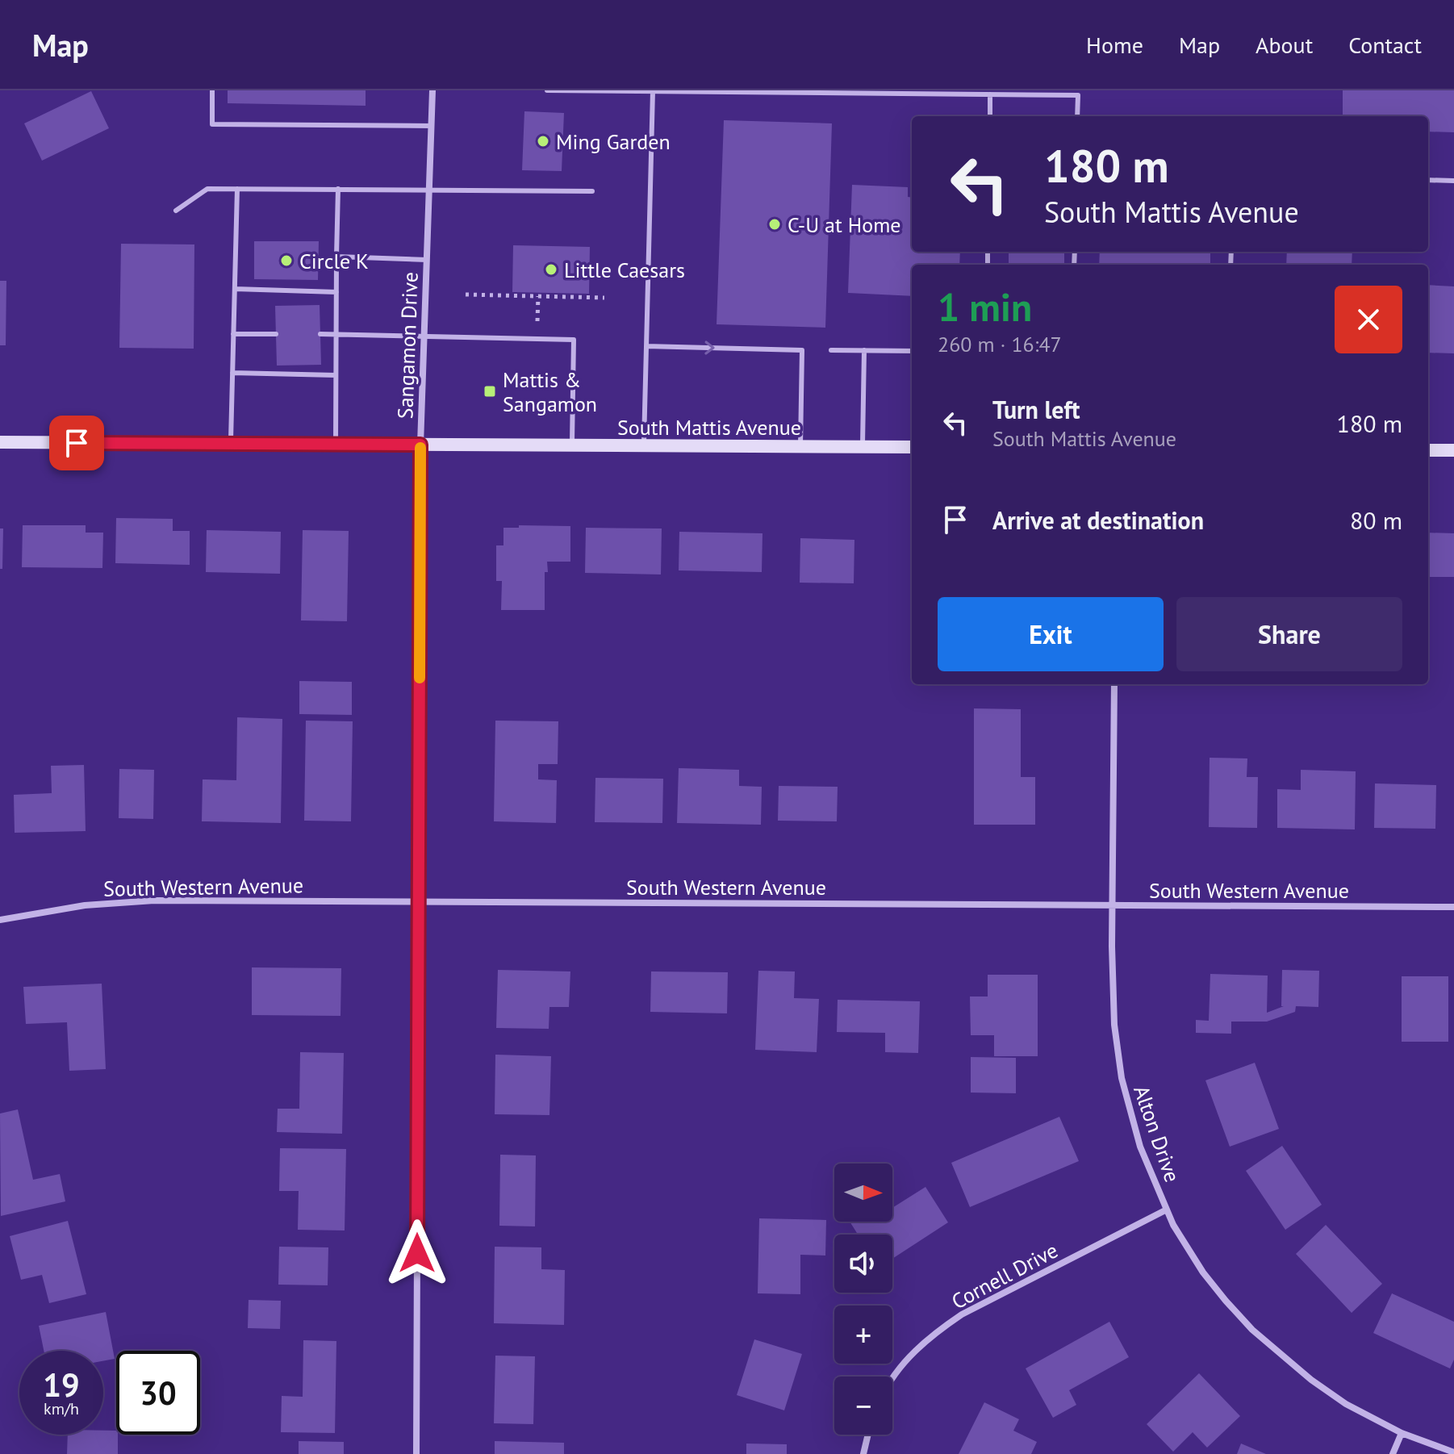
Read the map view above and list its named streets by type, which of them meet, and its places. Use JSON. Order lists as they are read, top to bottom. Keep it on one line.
{"streets":{"main road":["South Mattis Avenue"],"street":["Sangamon Drive","South Western Avenue","Alton Drive","Cornell Drive"]},"crossings":[["Sangamon Drive","South Mattis Avenue"],["Sangamon Drive","South Western Avenue"],["South Western Avenue","Alton Drive"],["Alton Drive","Cornell Drive"]],"places":{"other":["Ming Garden","C-U at Home","Circle K","Little Caesars"],"transit":["Mattis & Sangamon"]},"north":"right","page":{"header":"Map","nav":["Home","Map","About","Contact"],"turn":["180 m","South Mattis Avenue"],"heading":["1 min","260 m · 16:47"],"list":[{"name":"Turn left","note":"South Mattis Avenue","value":"180 m"},{"name":"Arrive at destination","value":"80 m"}],"buttons":["Exit","Share"],"map_buttons":["+","−"],"speed":"19 km/h","limit":"30"}}
